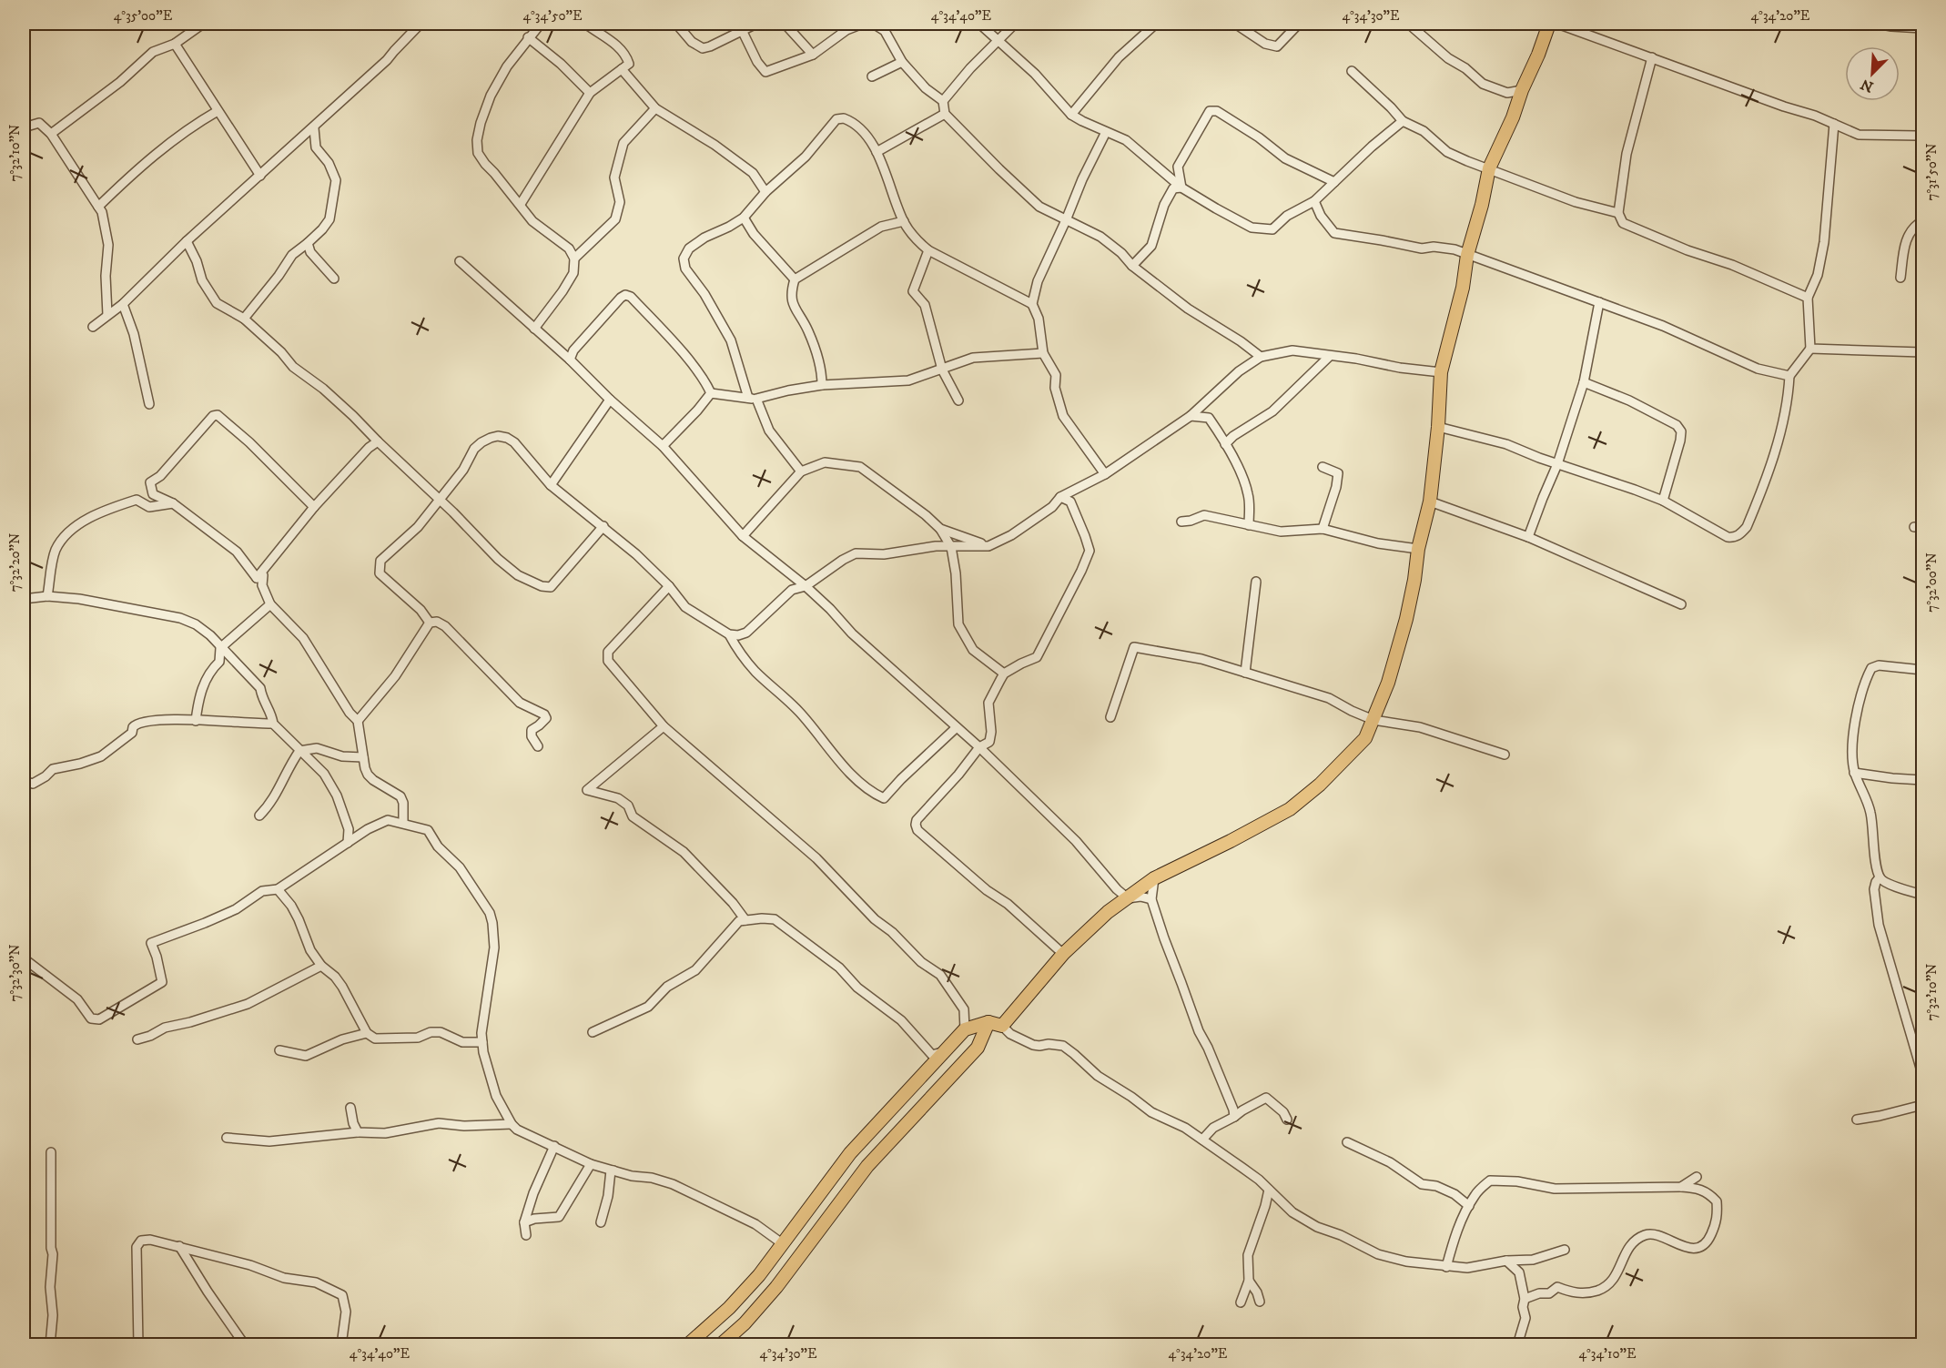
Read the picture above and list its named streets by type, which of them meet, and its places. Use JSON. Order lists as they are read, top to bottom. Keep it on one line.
{"north":"bottom left","coordinates":["4°35'00\"E","4°34'50\"E","4°34'40\"E","4°34'30\"E","4°34'20\"E","7°32'10\"N","7°31'50\"N","7°32'20\"N","7°32'00\"N","7°32'30\"N","4°34'10\"E"]}
